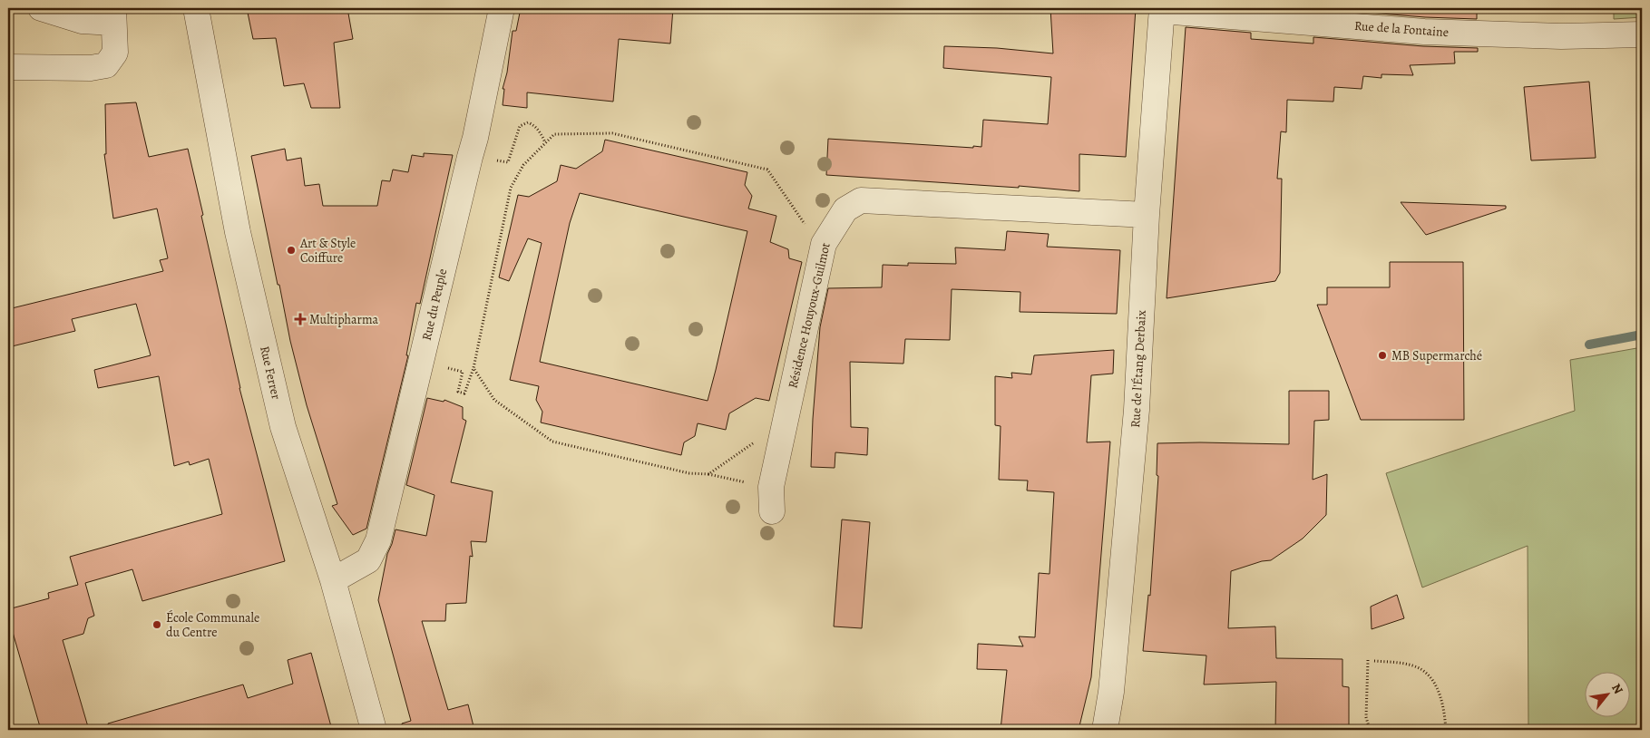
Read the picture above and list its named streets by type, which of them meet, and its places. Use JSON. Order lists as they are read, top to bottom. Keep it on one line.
{"streets":{"street":["Rue de la Fontaine","Rue du Peuple","Résidence Houyoux-Guilmot","Rue de l'Étang Derbaix","Rue Ferrer"]},"crossings":[["Rue de la Fontaine","Rue de l'Étang Derbaix"],["Rue du Peuple","Rue Ferrer"],["Résidence Houyoux-Guilmot","Rue de l'Étang Derbaix"]],"places":{"other":["Art & Style Coiffure","MB Supermarché","École Communale du Centre"],"health":["Multipharma"]},"north":"top right"}
